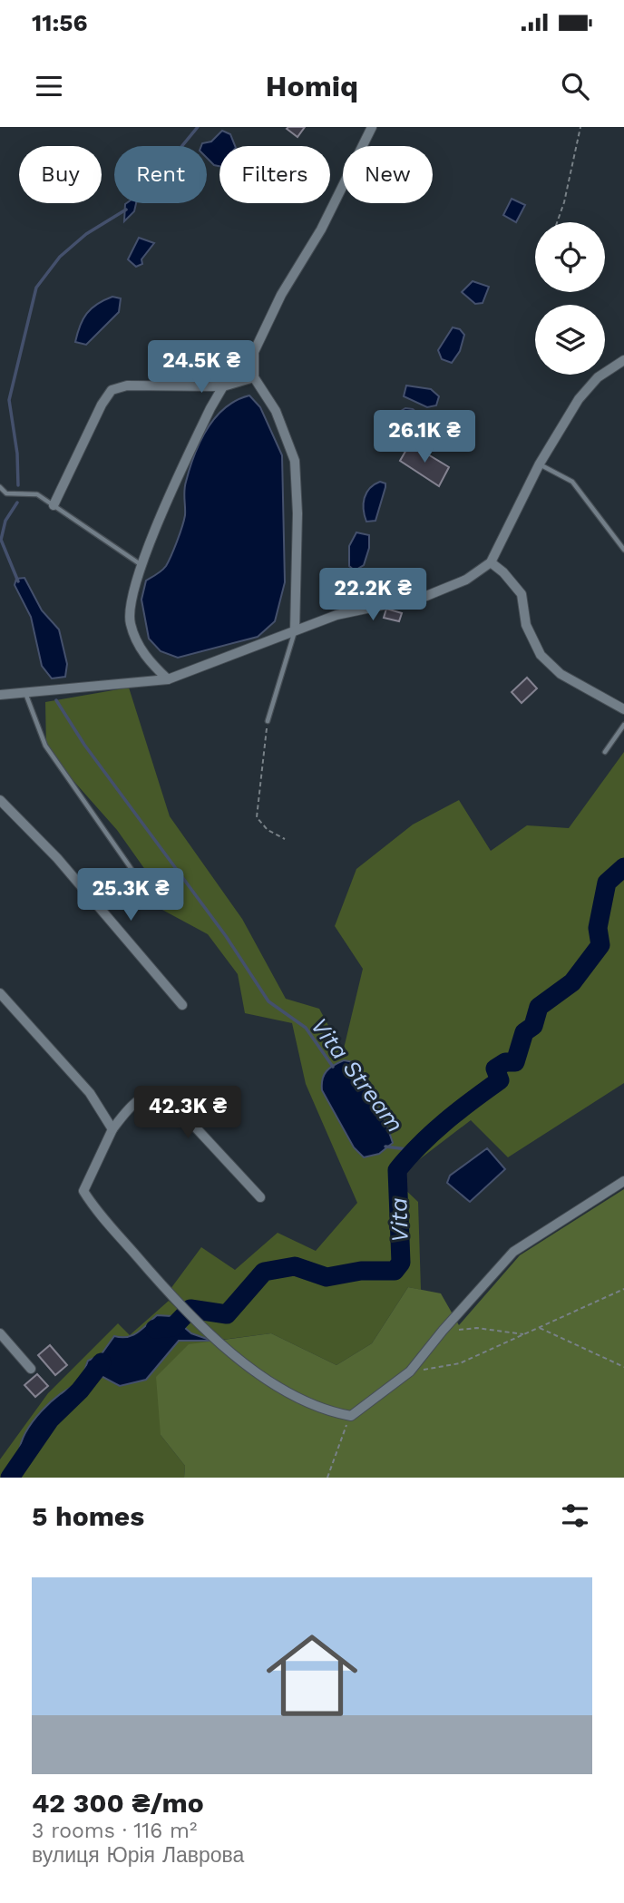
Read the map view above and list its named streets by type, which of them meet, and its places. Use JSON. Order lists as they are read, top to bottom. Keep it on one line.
{"water":["Vita Stream","Vita"],"page":{"status":"11:56","header":"Homiq","chip":["Buy","Rent","Filters","New"],"price":["24.5K ₴","26.1K ₴","22.2K ₴","25.3K ₴","42.3K ₴"],"heading":"5 homes","list":[{"name":"42 300 ₴/mo","note":"3 rooms · 116 m² · вулиця Юрія Лаврова"}]}}
